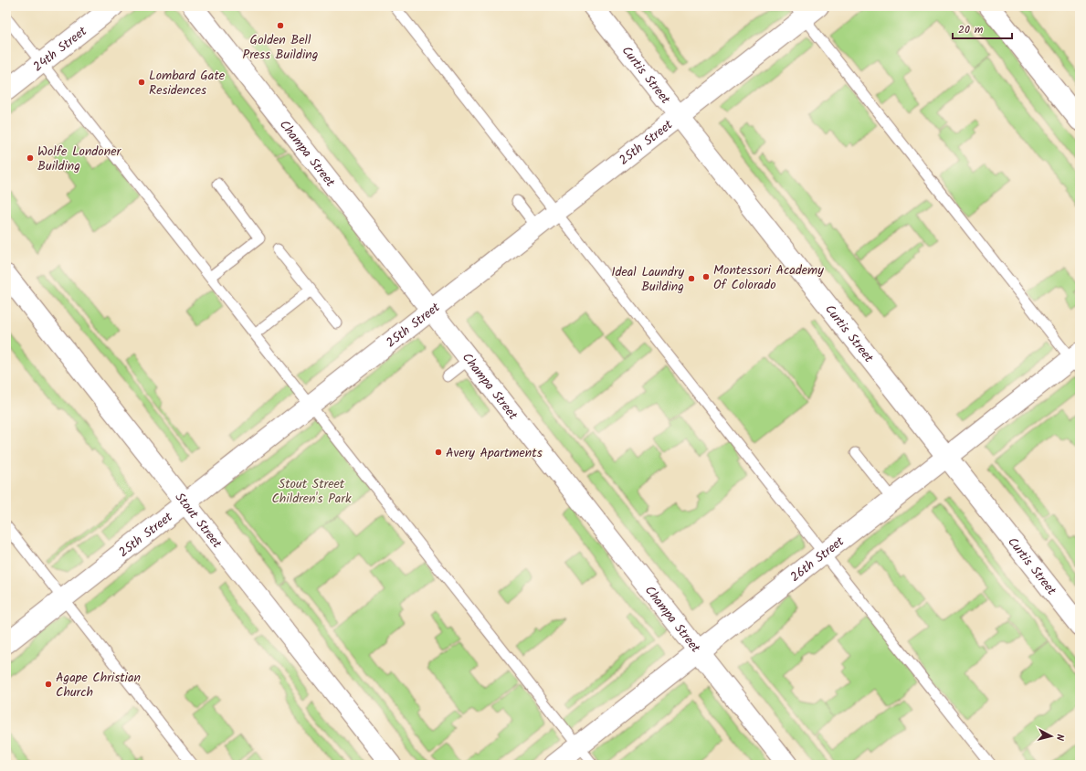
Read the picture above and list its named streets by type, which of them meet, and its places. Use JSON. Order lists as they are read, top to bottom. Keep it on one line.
{"streets":{"street":["24th Street","Curtis Street","25th Street","Champa Street","Stout Street","26th Street"]},"crossings":[["Curtis Street","25th Street"],["Curtis Street","26th Street"],["25th Street","Champa Street"],["25th Street","Stout Street"],["Champa Street","26th Street"]],"parks":["Stout Street Children's Park"],"places":["Golden Bell Press Building","Lombard Gate Residences","Wolfe Londoner Building","Montessori Academy Of Colorado","Ideal Laundry Building","Avery Apartments","Agape Christian Church"],"scale_bar":"20 m","north":"right"}
